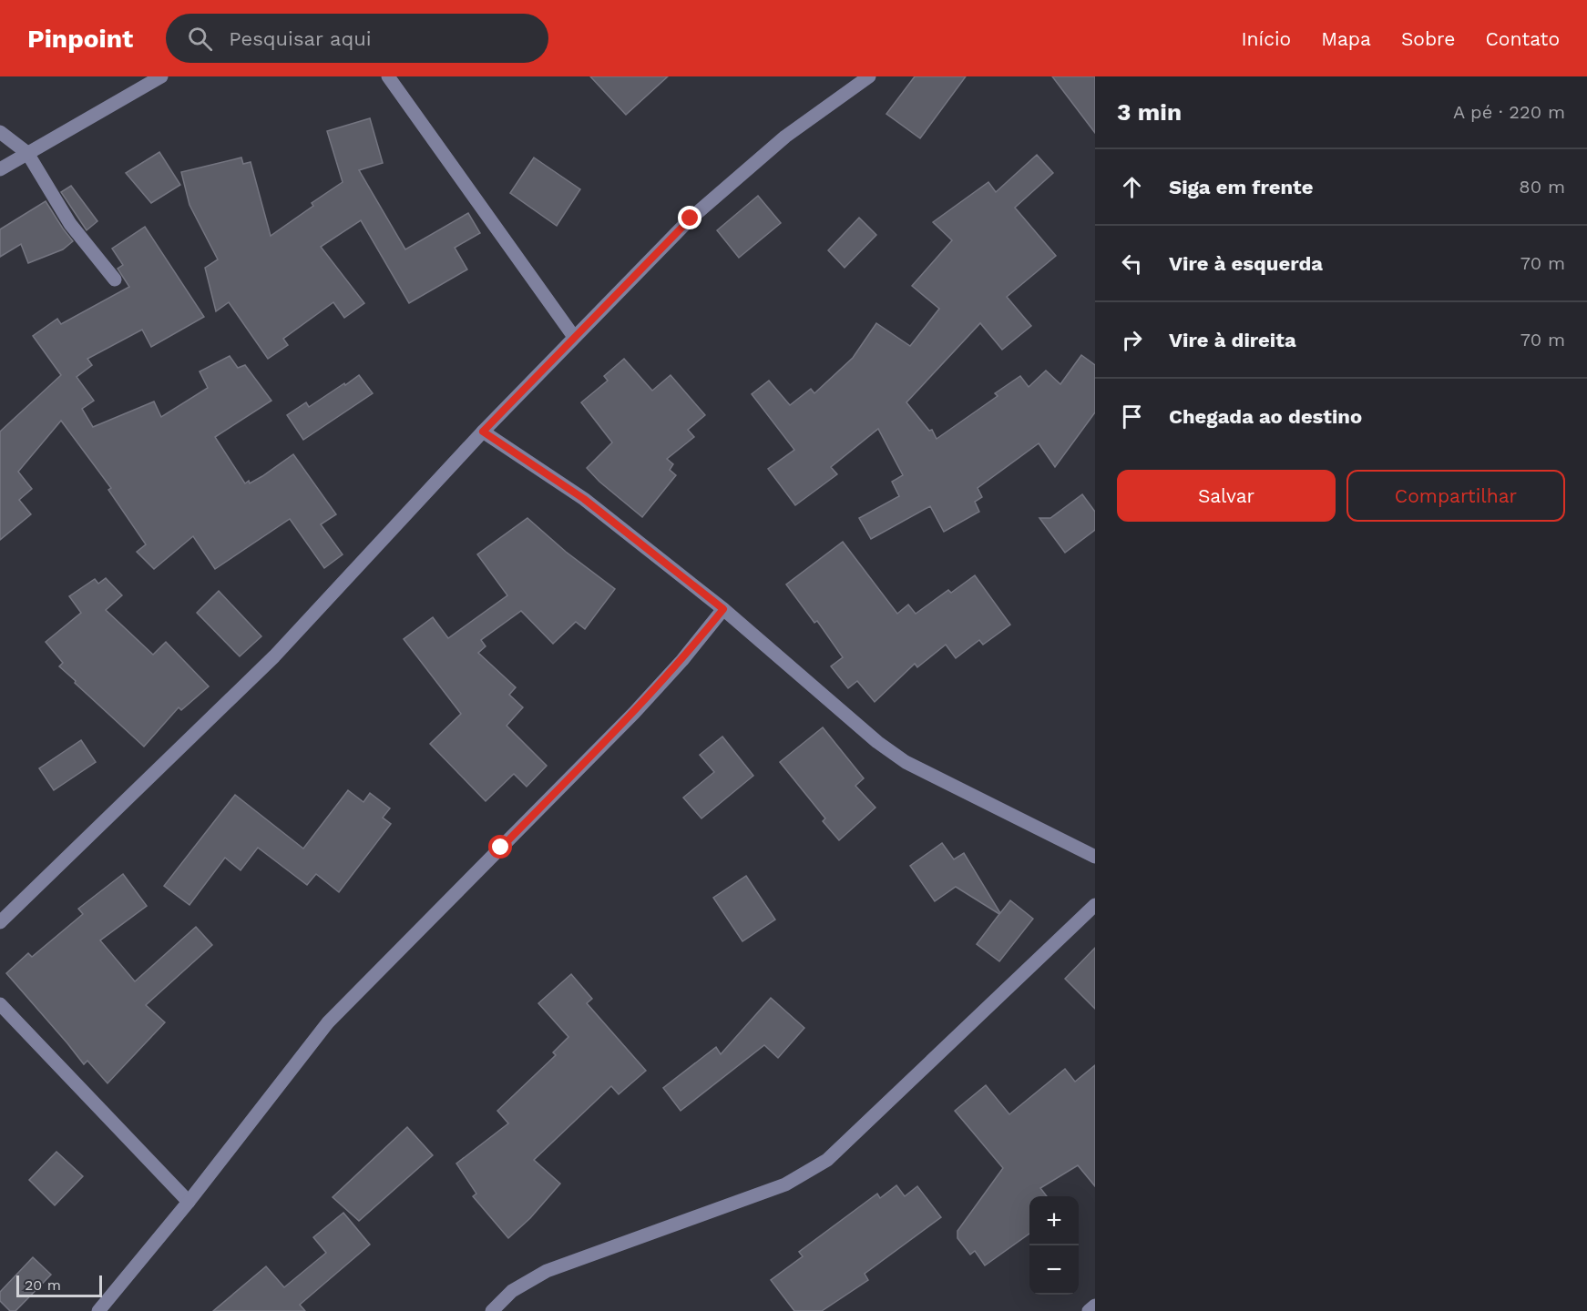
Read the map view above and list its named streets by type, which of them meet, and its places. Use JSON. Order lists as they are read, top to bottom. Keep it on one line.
{"scale_bar":"20 m","page":{"header":"Pinpoint","search":"Pesquisar aqui","nav":["Início","Mapa","Sobre","Contato"],"heading":["3 min","A pé · 220 m"],"list":[["Siga em frente","80 m"],["Vire à esquerda","70 m"],["Vire à direita","70 m"],"Chegada ao destino"],"buttons":["Salvar","Compartilhar"],"map_buttons":["+","−"],"scale":"20 m"}}
